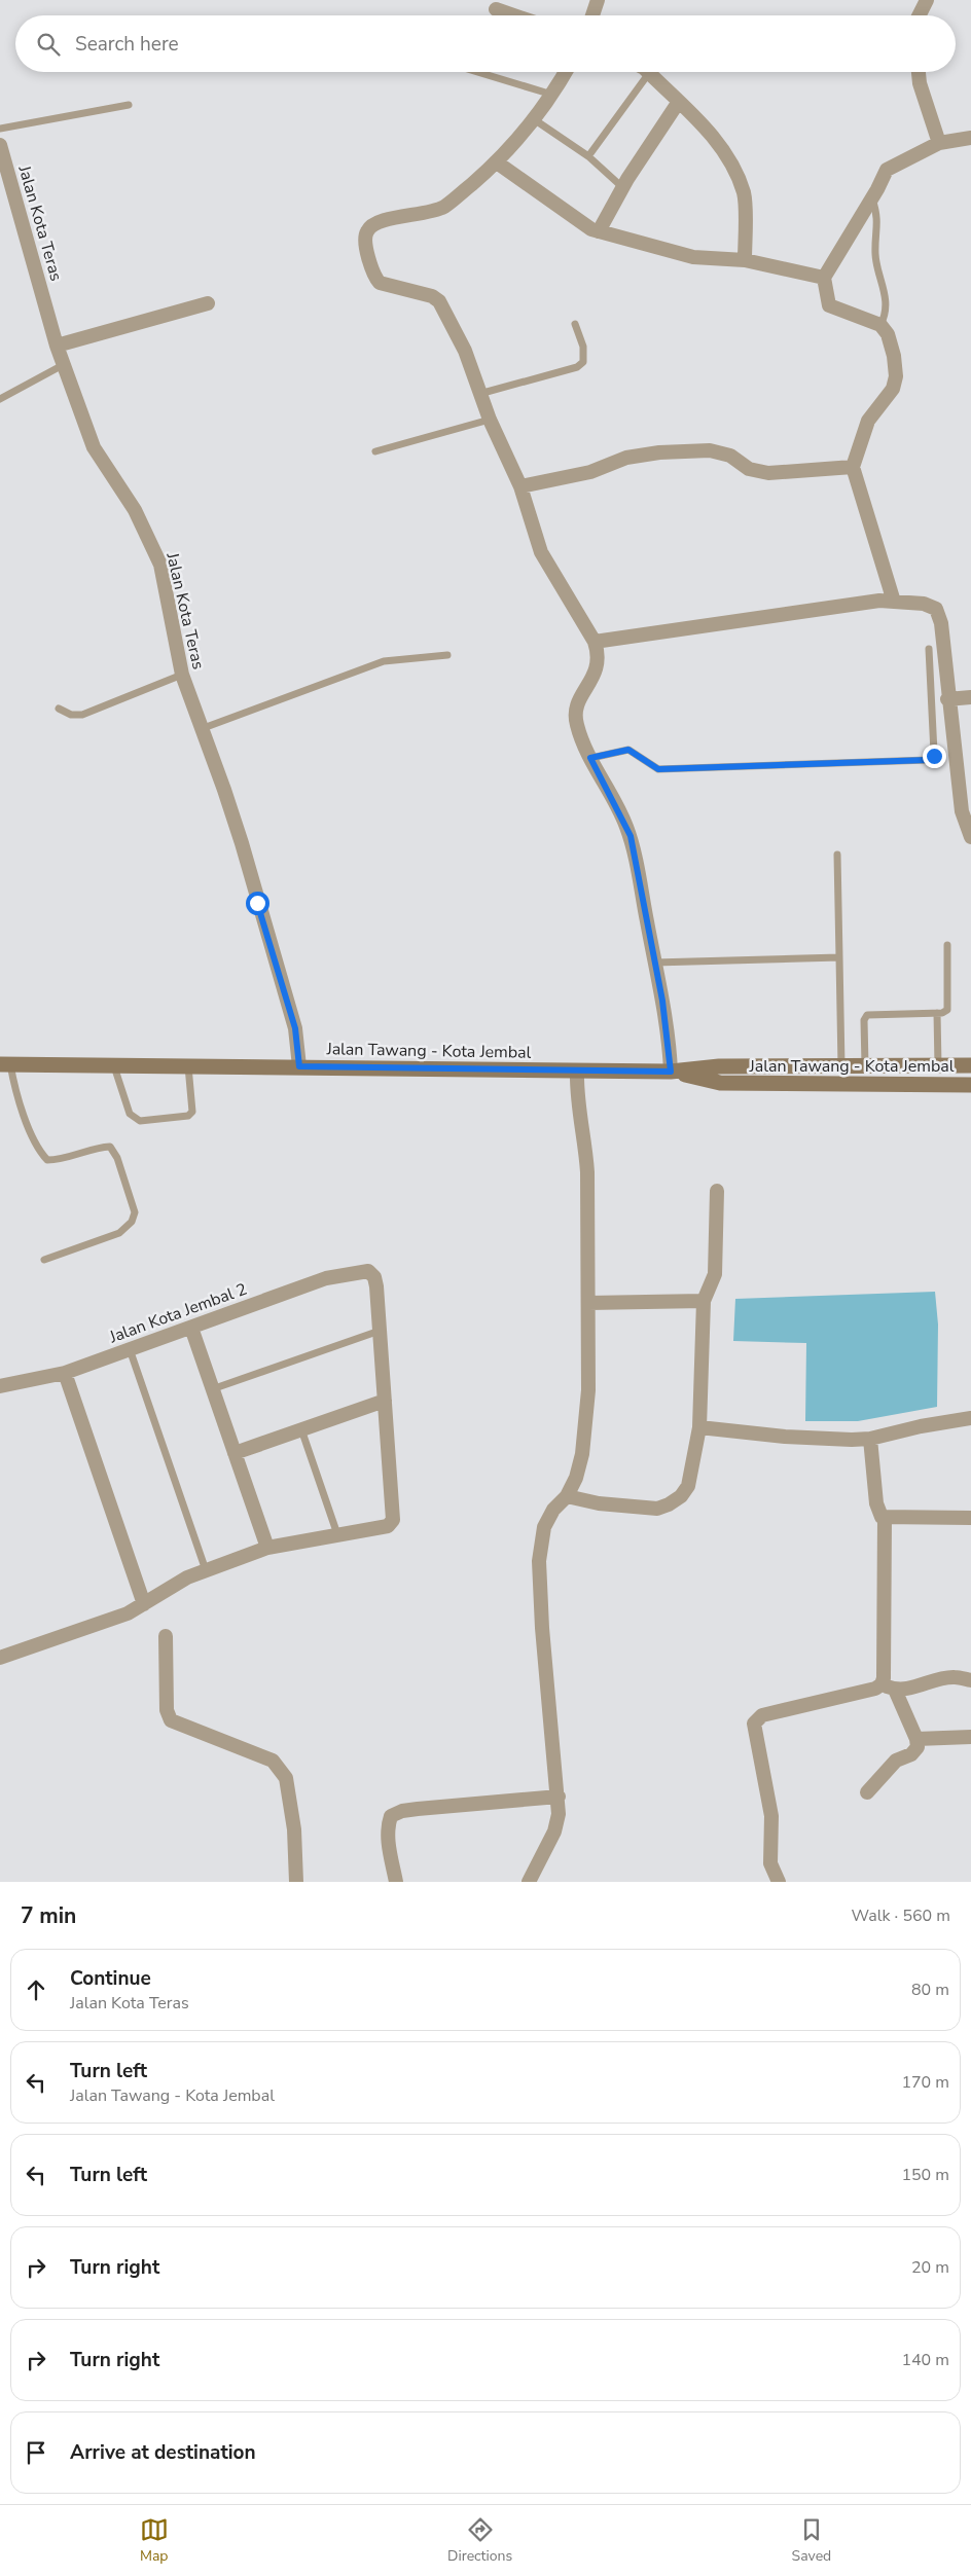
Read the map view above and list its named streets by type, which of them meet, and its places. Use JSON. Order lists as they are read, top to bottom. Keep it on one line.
{"streets":{"main road":["Jalan Tawang - Kota Jembal"],"street":["Jalan Kota Teras","Jalan Kota Jembal 2"]},"crossings":[["Jalan Kota Teras","Jalan Tawang - Kota Jembal"]],"page":{"search":"Search here","heading":["7 min","Walk · 560 m"],"list":[["Continue","Jalan Kota Teras","80 m"],["Turn left","Jalan Tawang - Kota Jembal","170 m"],["Turn left","150 m"],["Turn right","20 m"],["Turn right","140 m"],"Arrive at destination"],"nav":["Map","Directions","Saved"]}}
